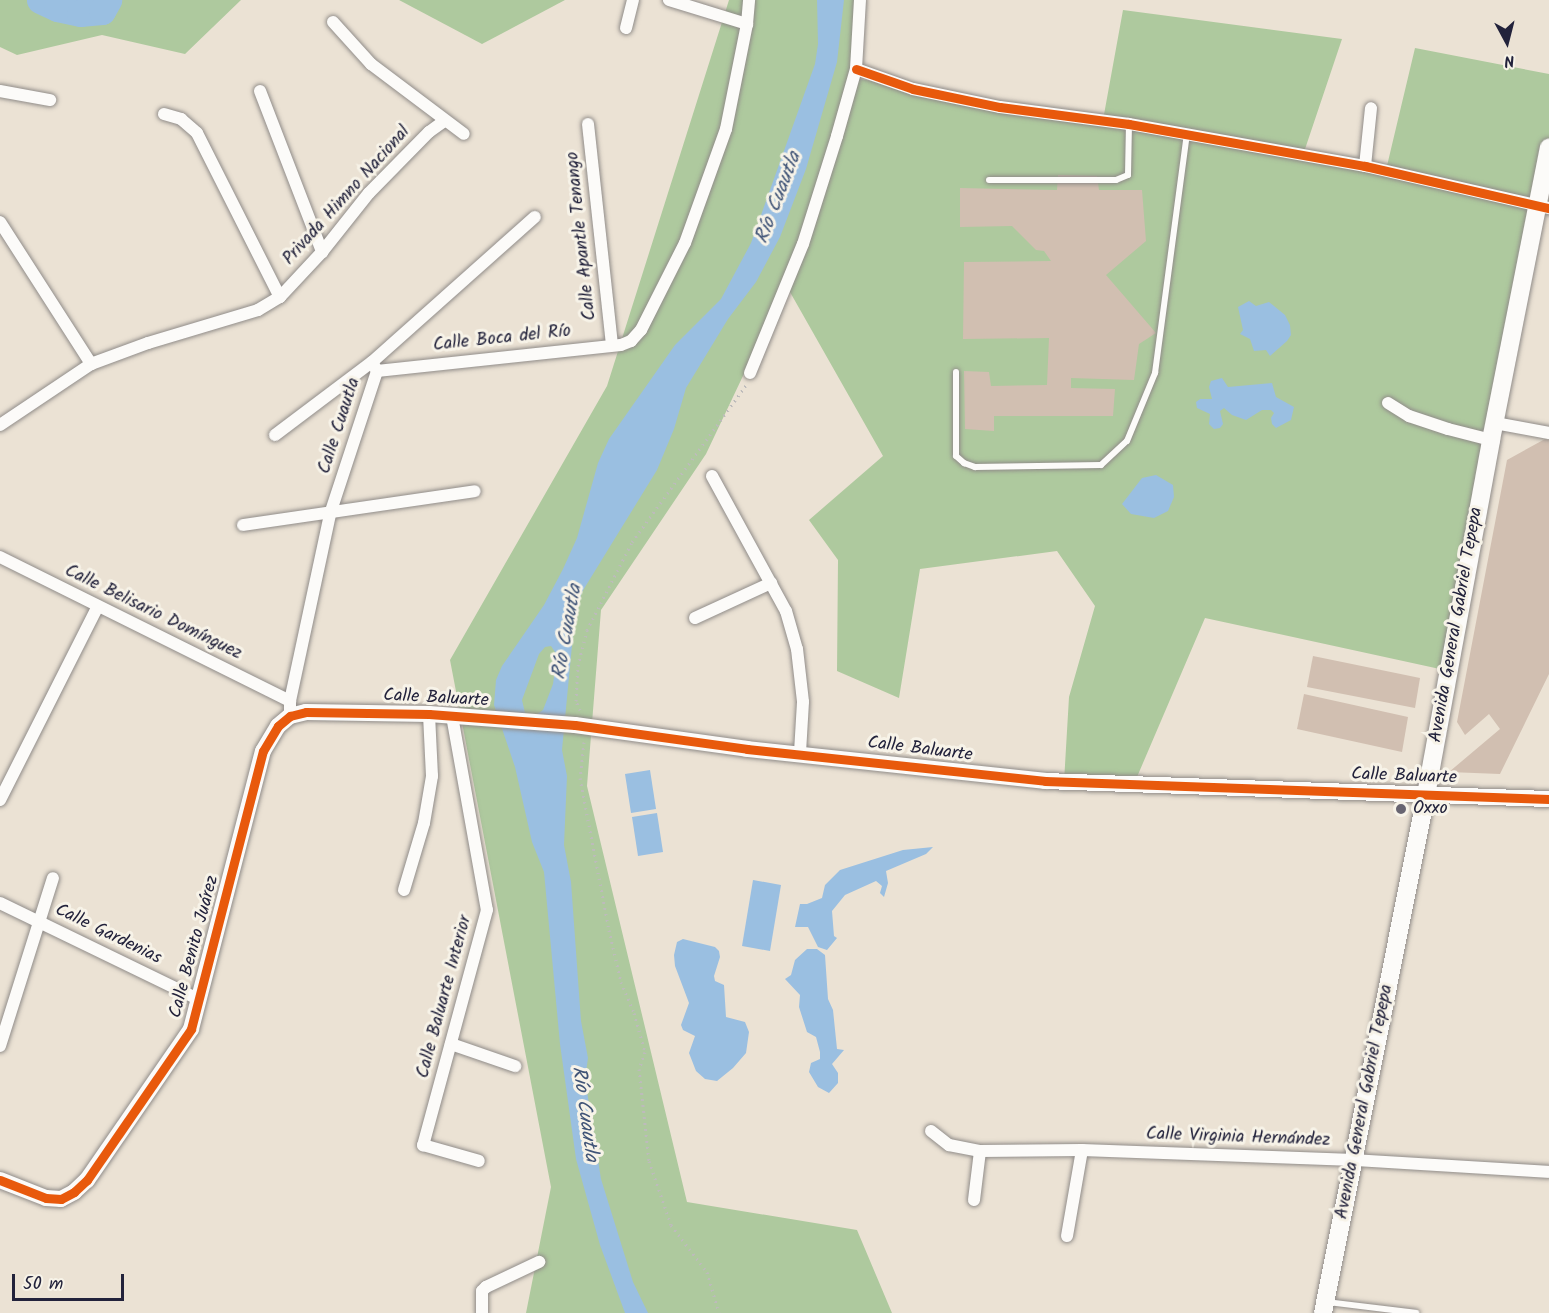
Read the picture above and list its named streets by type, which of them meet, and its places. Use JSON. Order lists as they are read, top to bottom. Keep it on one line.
{"streets":{"main road":["Avenida General Gabriel Tepepa"],"street":["Privada Himno Nacional","Calle Apantle Tenango","Calle Boca del Río","Calle Cuautla","Calle Belisario Domínguez","Calle Baluarte","Calle Gardenias","Calle Benito Juárez","Calle Baluarte Interior","Calle Virginia Hernández"]},"crossings":[["Calle Apantle Tenango","Calle Boca del Río"],["Calle Boca del Río","Calle Cuautla"],["Calle Cuautla","Calle Belisario Domínguez"],["Calle Cuautla","Calle Baluarte"],["Calle Cuautla","Calle Benito Juárez"],["Calle Belisario Domínguez","Calle Baluarte"],["Calle Belisario Domínguez","Calle Benito Juárez"],["Avenida General Gabriel Tepepa","Calle Baluarte"],["Avenida General Gabriel Tepepa","Calle Virginia Hernández"],["Calle Baluarte","Calle Benito Juárez"],["Calle Baluarte","Calle Baluarte Interior"],["Calle Gardenias","Calle Benito Juárez"]],"water":["Río Cuautla"],"places":["Oxxo"],"scale_bar":"50 m","north":"bottom"}
